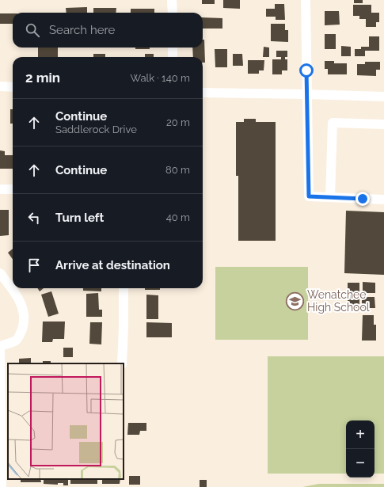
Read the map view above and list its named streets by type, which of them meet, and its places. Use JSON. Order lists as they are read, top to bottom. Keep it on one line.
{"places":{"school or university":["Wenatchee High School"]},"page":{"search":"Search here","heading":["2 min","Walk · 140 m"],"list":[["Continue","Saddlerock Drive","20 m"],["Continue","80 m"],["Turn left","40 m"],"Arrive at destination"],"map_buttons":["+","−"]}}
